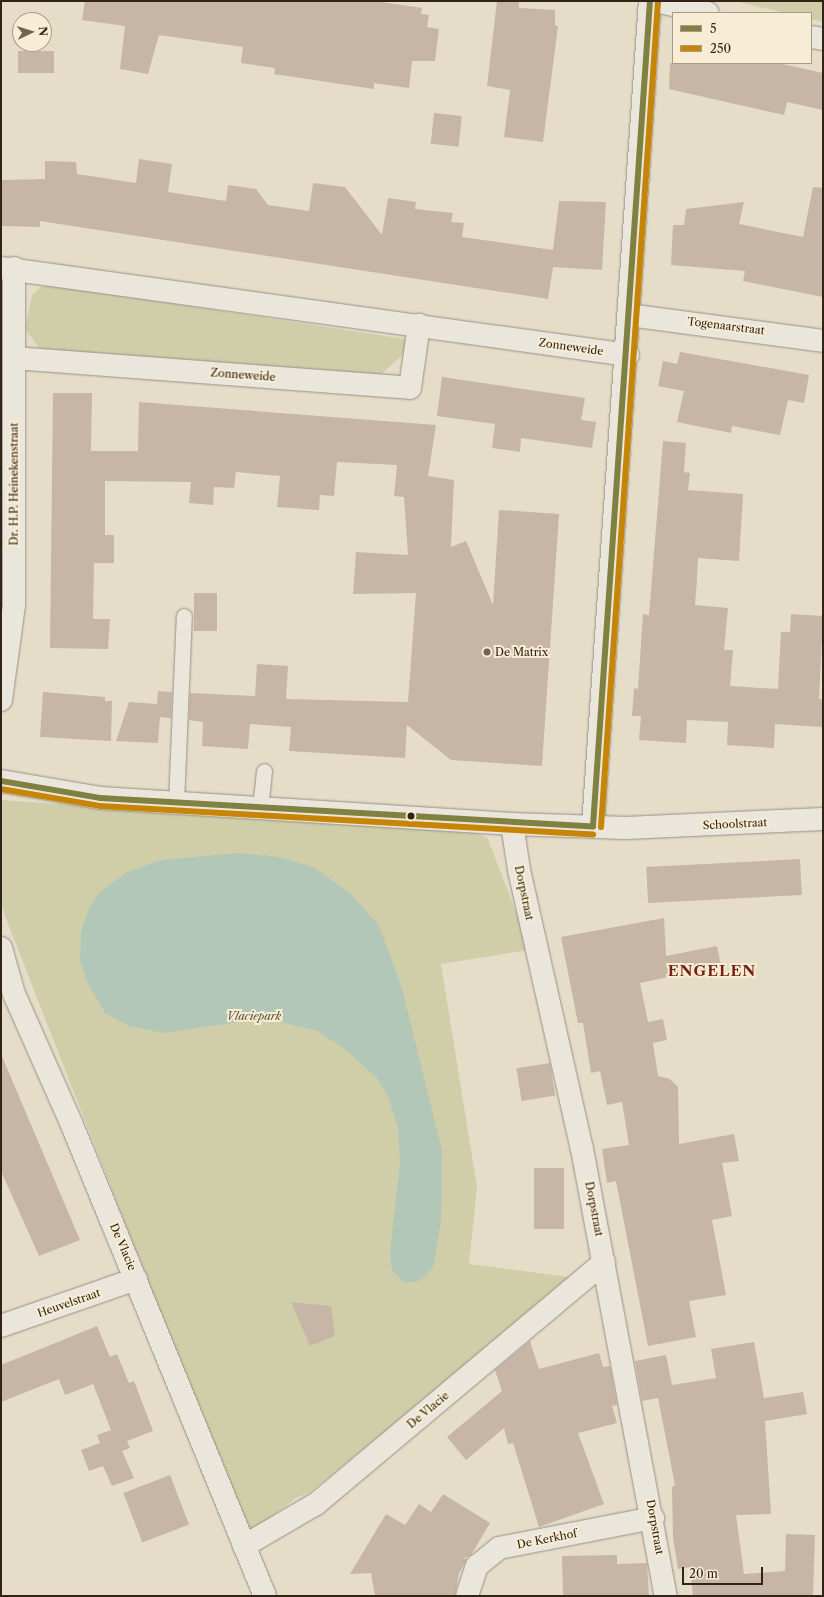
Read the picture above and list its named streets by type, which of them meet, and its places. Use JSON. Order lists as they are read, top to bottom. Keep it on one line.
{"streets":{"street":["Togenaarstraat","Zonneweide","Dr. H.P. Heinekenstraat","Schoolstraat","Dorpstraat","De Vlacie","Heuvelstraat","De Kerkhof"]},"crossings":[["Zonneweide","Dr. H.P. Heinekenstraat"],["Schoolstraat","Dorpstraat"],["Dorpstraat","De Vlacie"],["Dorpstraat","De Kerkhof"],["De Vlacie","Heuvelstraat"]],"districts":["ENGELEN"],"parks":["Vlaciepark"],"places":["De Matrix"],"lines":["transit line 5","transit line 250"],"legend":["5","250"],"scale_bar":"20 m","north":"right"}
